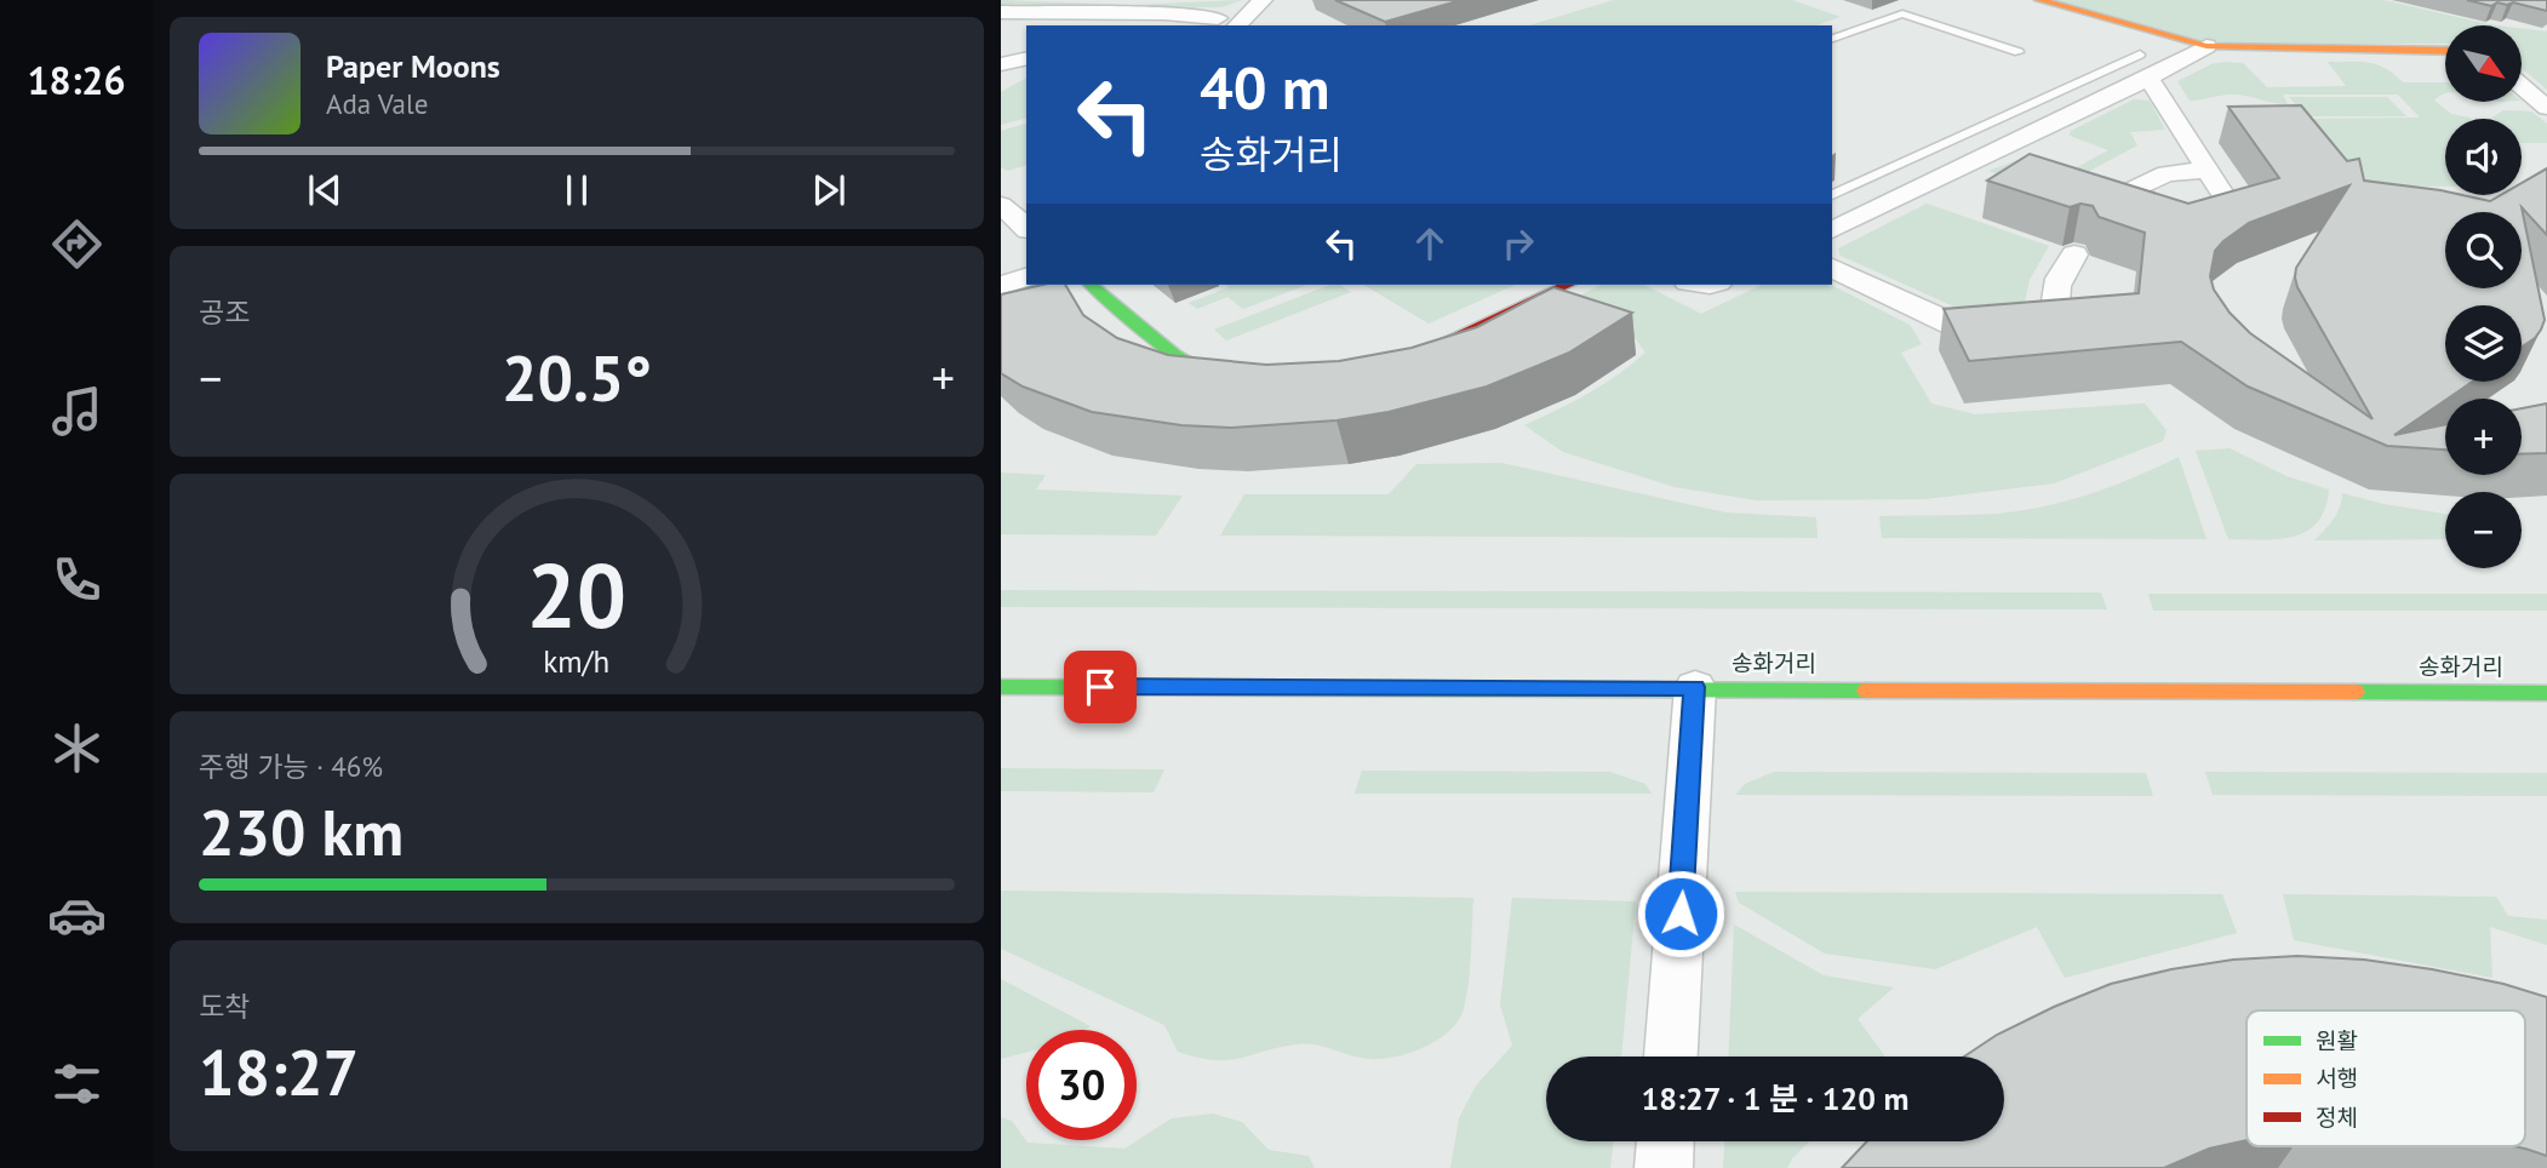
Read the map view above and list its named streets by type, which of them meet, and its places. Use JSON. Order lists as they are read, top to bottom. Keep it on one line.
{"streets":{"street":["송화거리"]},"legend":["원활","서행","정체"],"north":"bottom right","page":{"tabs":"18:26","map_buttons":["+","−"],"turn":["40 m","송화거리"],"song":["Paper Moons","Ada Vale"],"tile":["공조",["주행 가능 · 46%","230 km"],["도착","18:27"]],"heat":["−","20.5°","+"],"limit":"30","trip":"18:27 · 1 분 · 120 m","gauge":["20","km/h"]}}
